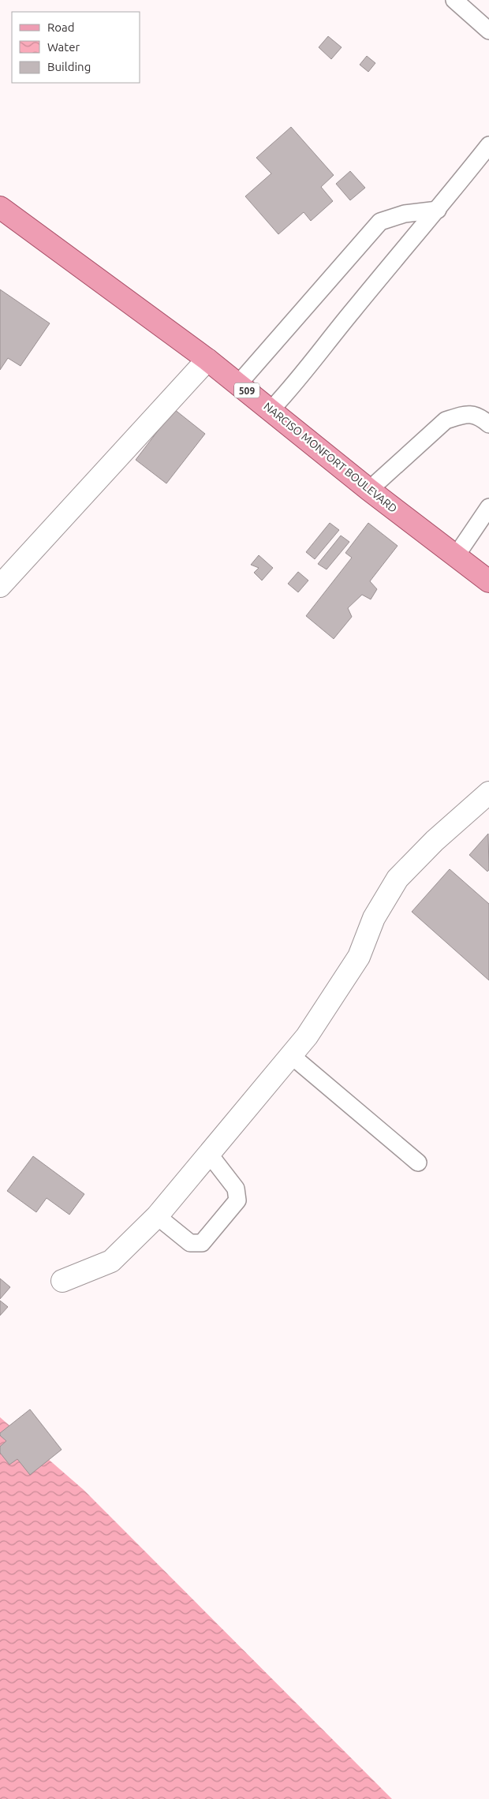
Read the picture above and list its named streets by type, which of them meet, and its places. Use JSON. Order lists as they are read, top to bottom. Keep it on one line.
{"streets":{"main road":["509","NARCISO MONFORT BOULEVARD"]},"legend":["Road","Water","Building"]}
